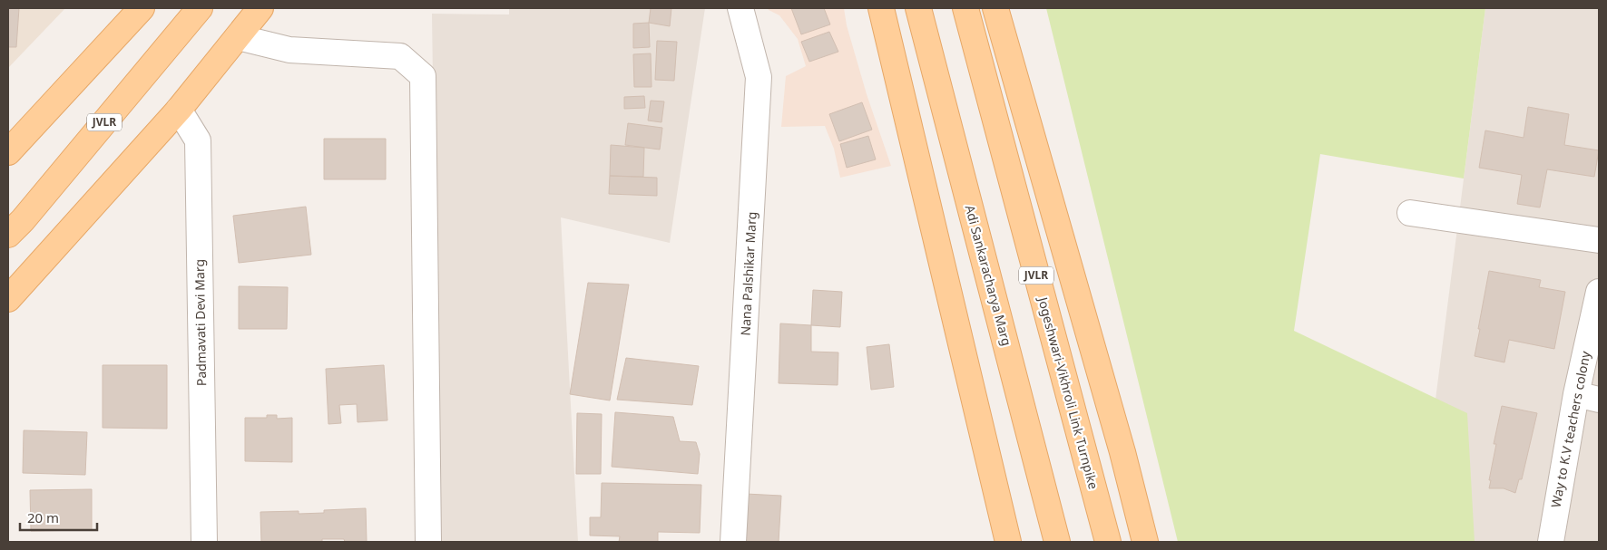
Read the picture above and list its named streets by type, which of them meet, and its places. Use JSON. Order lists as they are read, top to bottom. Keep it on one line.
{"streets":{"main road":["JVLR","Adi Sankaracharya Marg","Jogeshwari-Vikhroli Link Turnpike"],"street":["Nana Palshikar Marg","Padmavati Devi Marg","Way to K.V teachers colony"]},"scale_bar":"20 m"}
